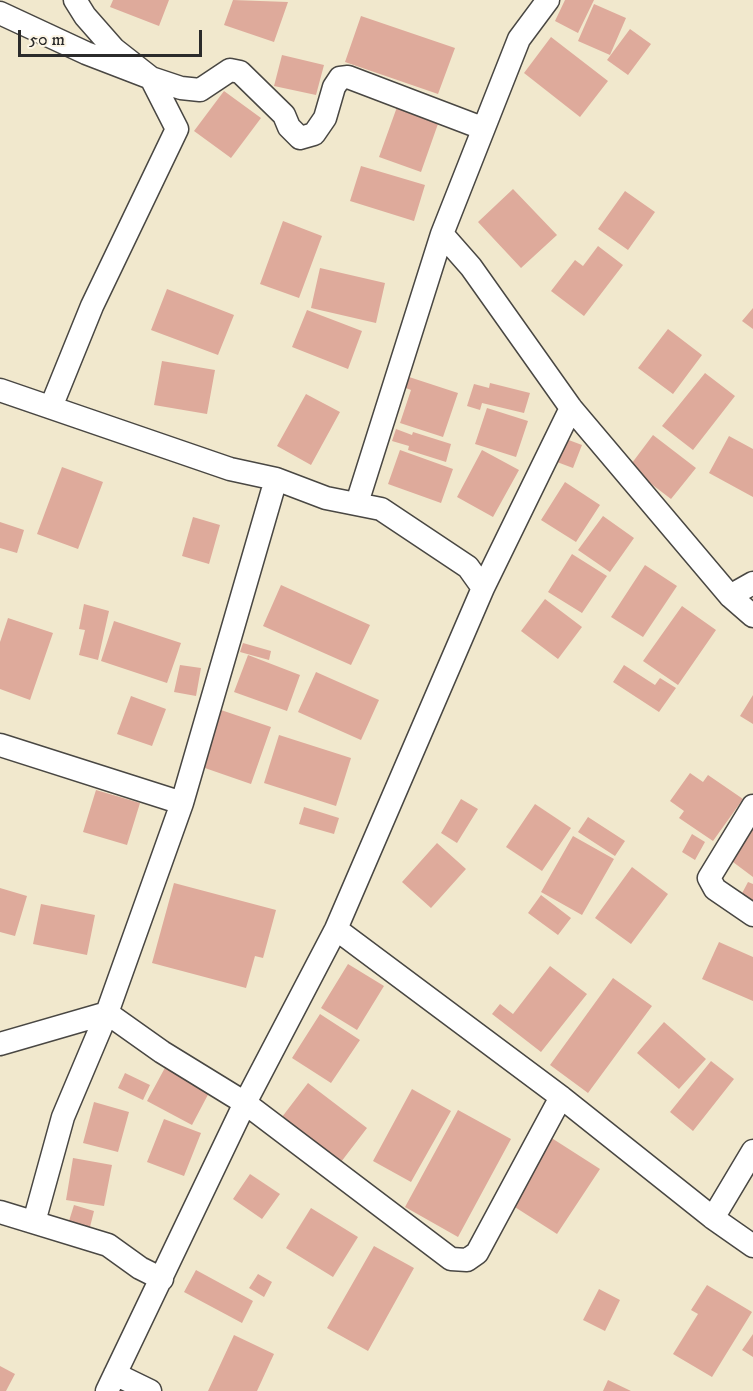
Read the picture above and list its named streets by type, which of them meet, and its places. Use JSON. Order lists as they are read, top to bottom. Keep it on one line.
{"scale_bar":"50 m"}
